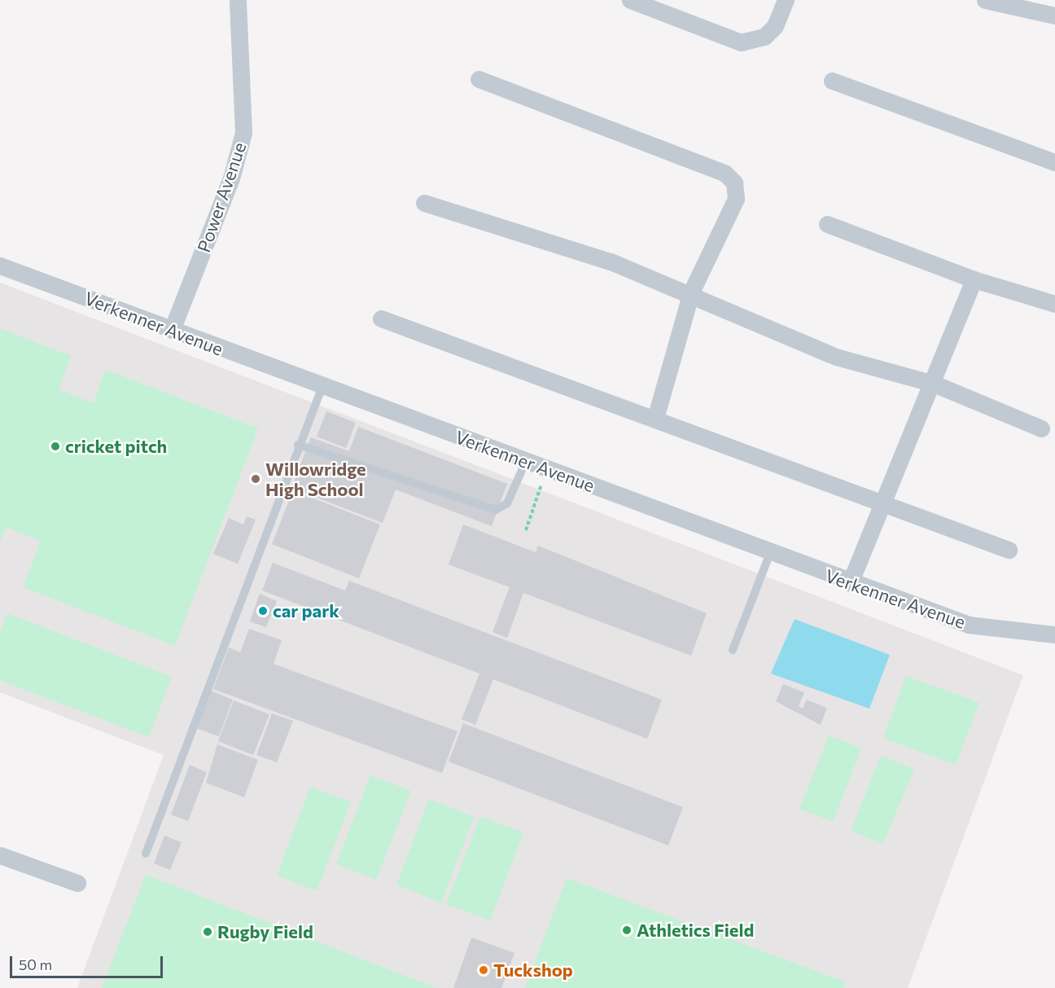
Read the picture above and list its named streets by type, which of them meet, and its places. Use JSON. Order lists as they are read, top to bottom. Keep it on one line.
{"streets":{"street":["Power Avenue","Verkenner Avenue"]},"crossings":[["Power Avenue","Verkenner Avenue"]],"places":["cricket pitch","Willowridge High School","car park","Athletics Field","Rugby Field","Tuckshop"],"scale_bar":"50 m"}
